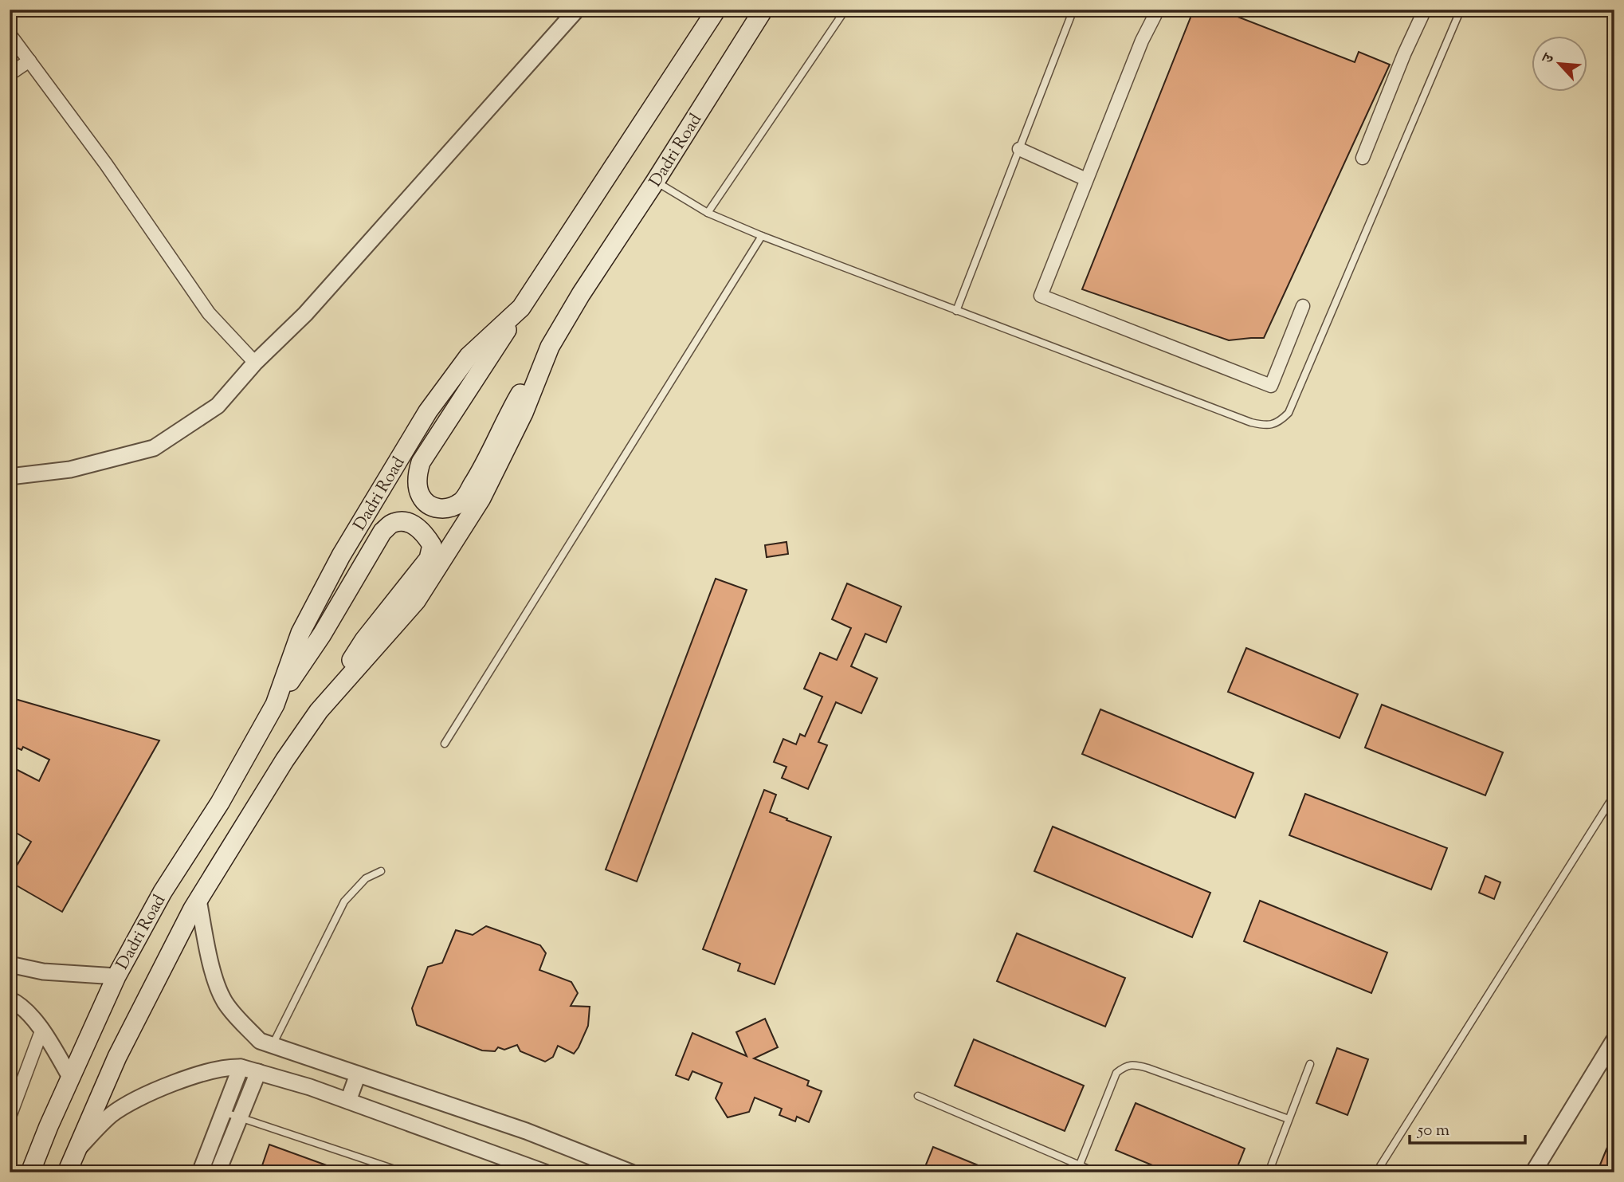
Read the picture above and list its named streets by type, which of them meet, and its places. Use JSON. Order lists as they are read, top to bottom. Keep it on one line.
{"streets":{"main road":["Dadri Road"]},"scale_bar":"50 m","north":"top left"}
